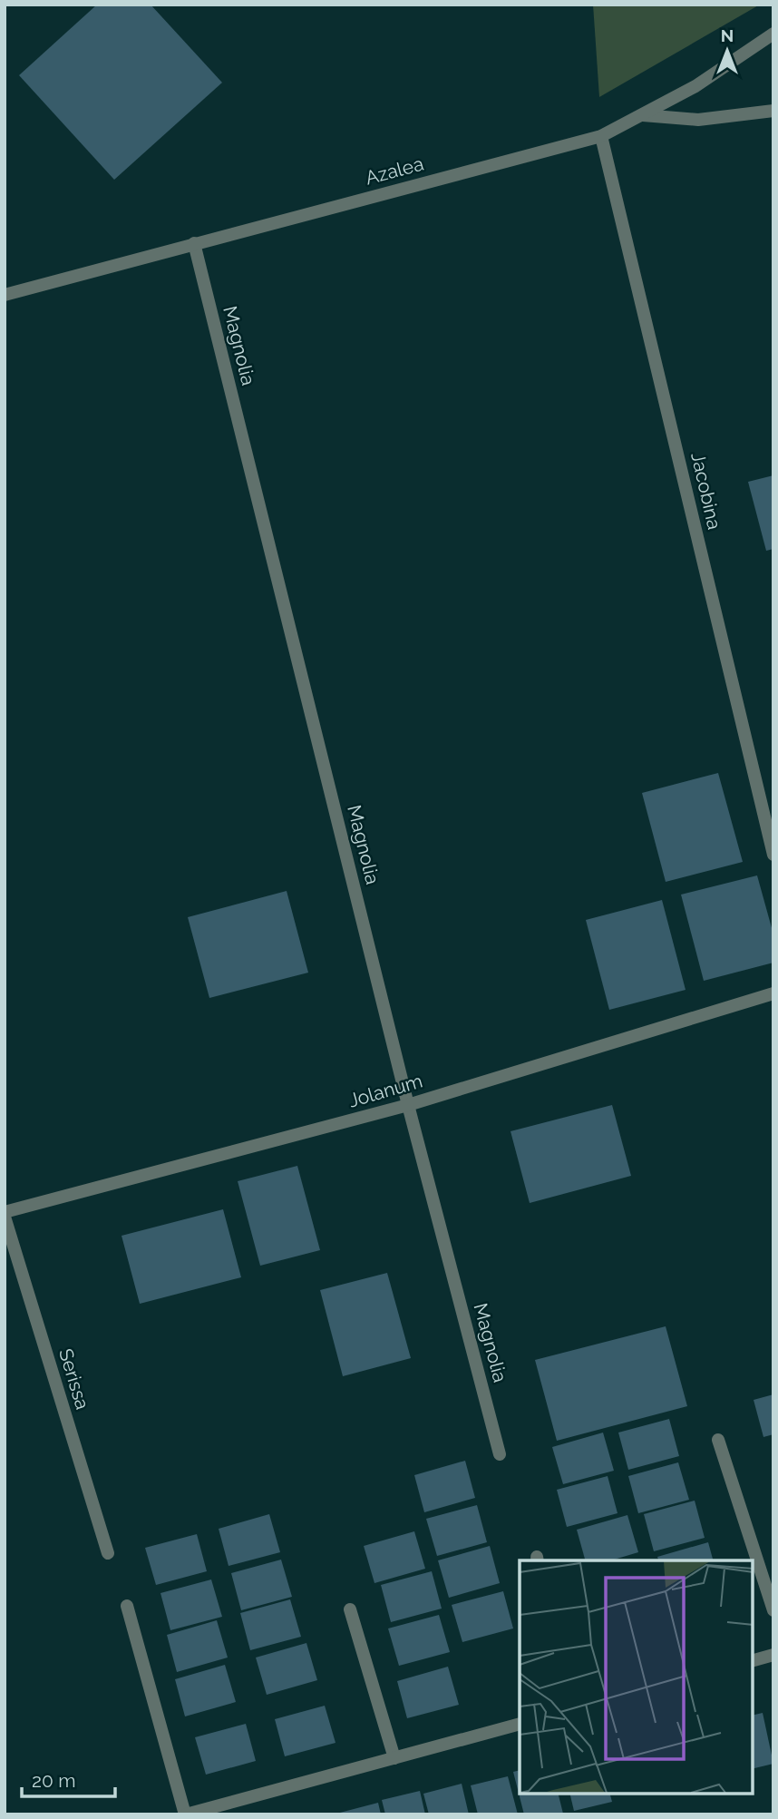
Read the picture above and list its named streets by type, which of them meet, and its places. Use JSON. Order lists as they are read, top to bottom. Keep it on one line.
{"streets":{"lane":["Azalea","Magnolia","Jacobina","Jolanum","Serissa"]},"crossings":[["Azalea","Magnolia"],["Azalea","Jacobina"],["Magnolia","Jolanum"],["Jolanum","Serissa"]],"scale_bar":"20 m","north":"top"}
